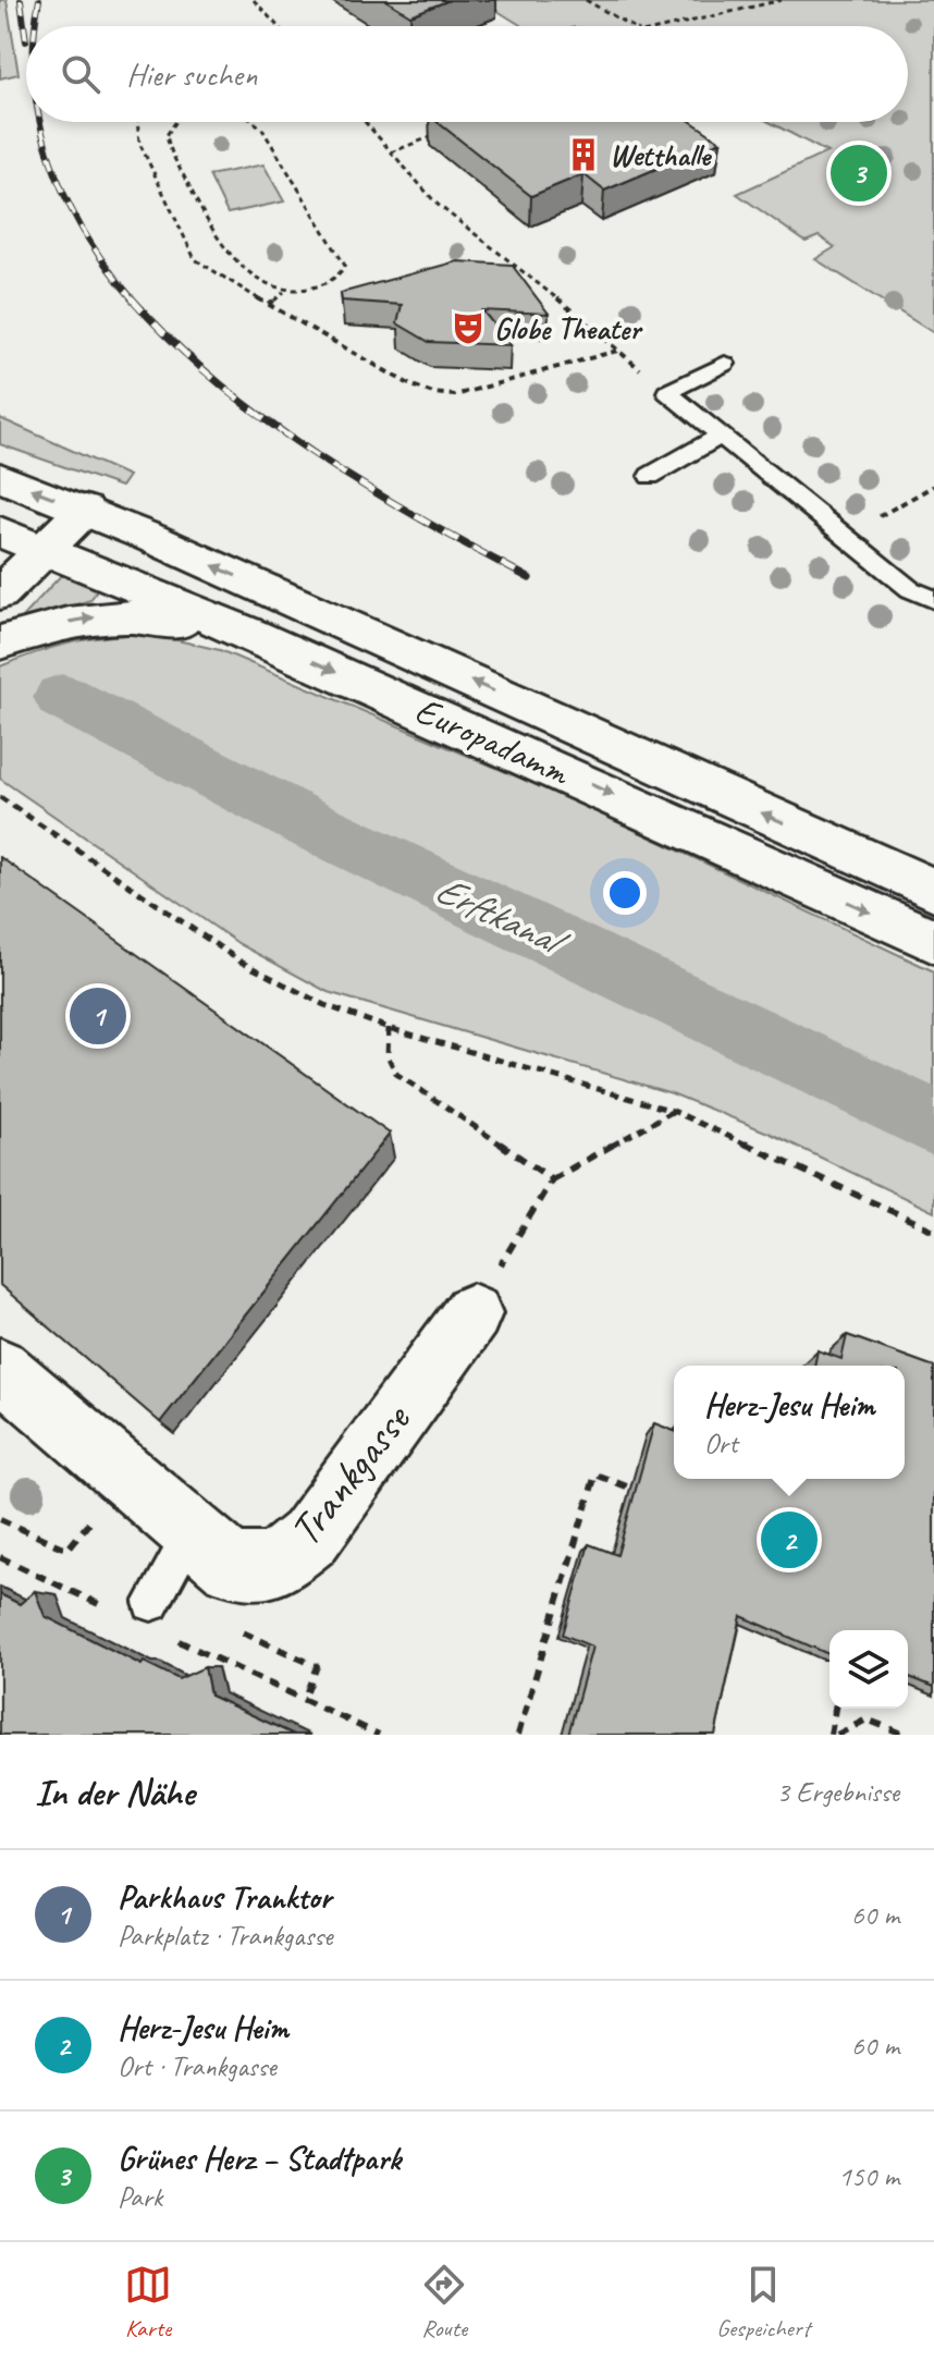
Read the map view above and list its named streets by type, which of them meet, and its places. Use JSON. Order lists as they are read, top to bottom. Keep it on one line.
{"streets":{"main road":["Europadamm","Trankgasse"]},"water":["Erftkanal"],"places":{"building":["Wetthalle"],"theatre":["Globe Theater"]},"page":{"search":"Hier suchen","pins":["3","1","2"],"popup":["Herz-Jesu Heim","Ort"],"heading":["In der Nähe","3 Ergebnisse"],"list":[{"mark":"1","name":"Parkhaus Tranktor","note":"Parkplatz · Trankgasse","value":"60 m"},{"mark":"2","name":"Herz-Jesu Heim","note":"Ort · Trankgasse","value":"60 m"},{"mark":"3","name":"Grünes Herz – Stadtpark","note":"Park","value":"150 m"}],"nav":["Karte","Route","Gespeichert"]}}
